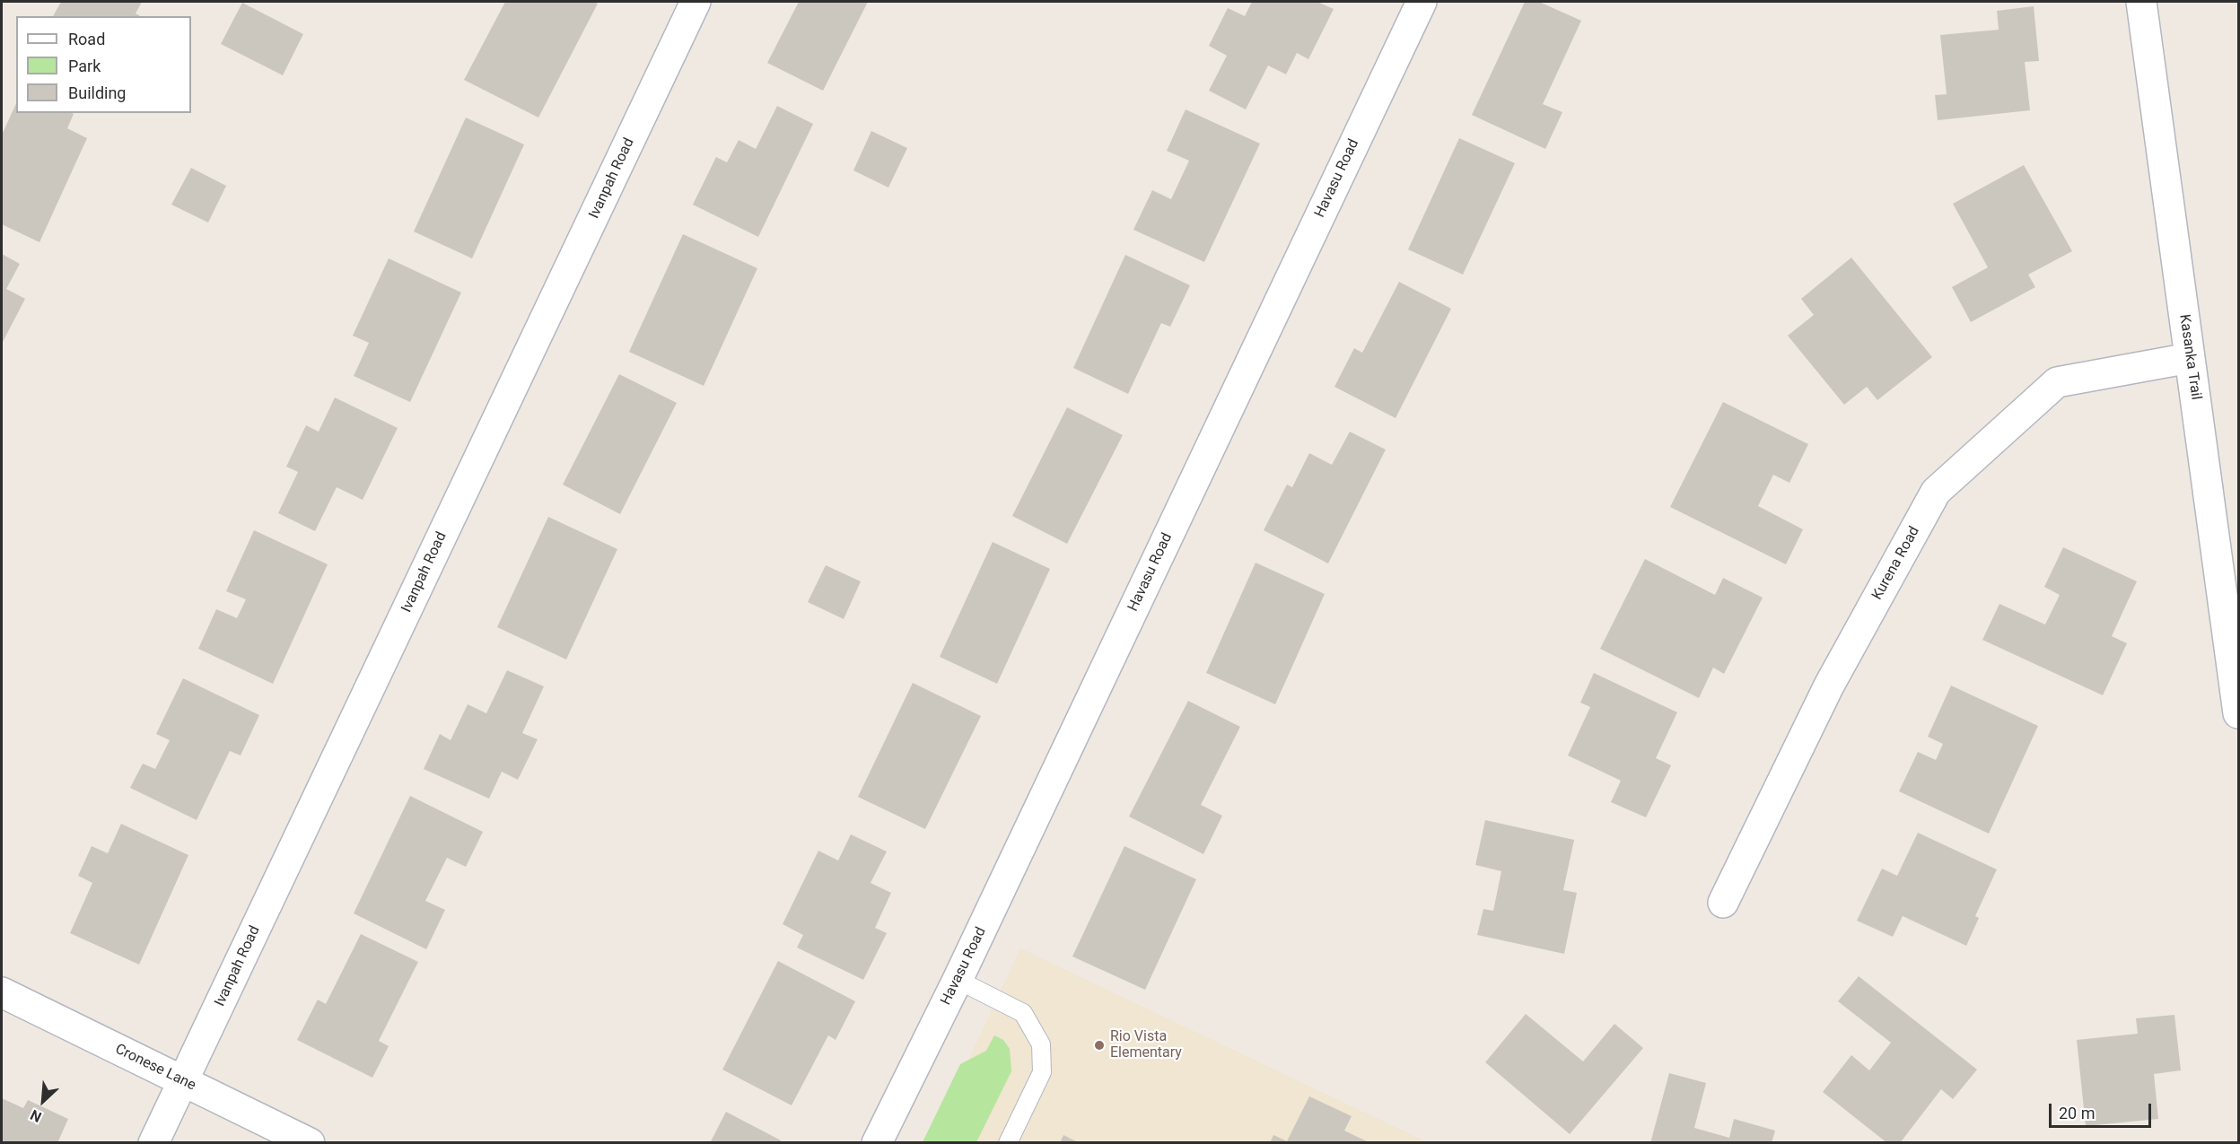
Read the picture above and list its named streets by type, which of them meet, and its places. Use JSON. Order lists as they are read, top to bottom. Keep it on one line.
{"streets":{"street":["Ivanpah Road","Havasu Road","Kasanka Trail","Kurena Road","Cronese Lane"]},"crossings":[["Ivanpah Road","Cronese Lane"],["Kasanka Trail","Kurena Road"]],"places":["Rio Vista Elementary"],"legend":["Road","Park","Building"],"scale_bar":"20 m","north":"bottom left"}
